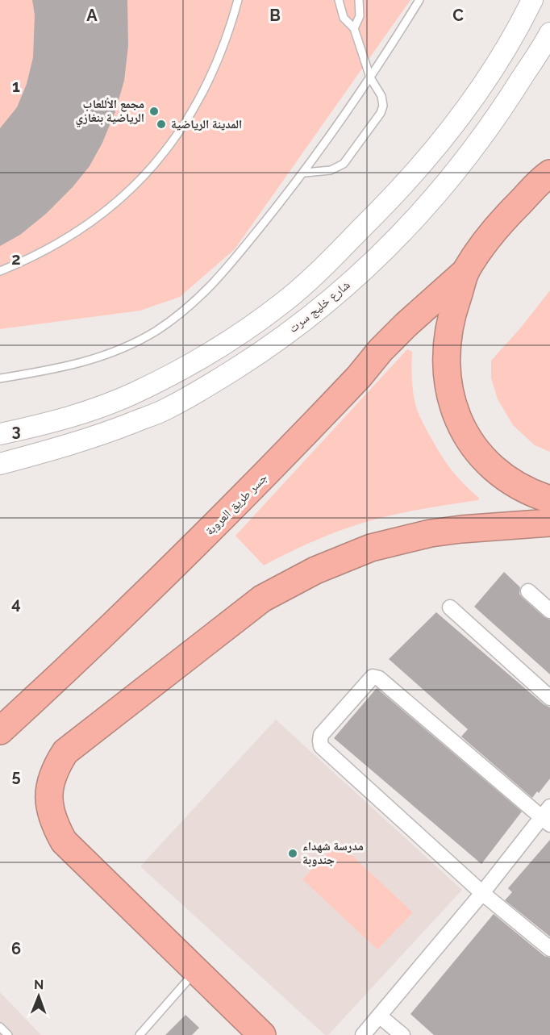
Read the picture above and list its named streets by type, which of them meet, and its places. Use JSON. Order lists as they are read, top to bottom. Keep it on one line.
{"streets":{"highway":["جسر طريق العروبة"],"main road":["شارع خليج سرت"]},"places":["مجمع الأللعاب الرياضية بنغازي","المدينة الرياضية","مدرسة شهداء جندوبة"],"north":"top","grid":{"columns":["A","B","C"],"rows":["1","2","3","4","5","6"]}}
